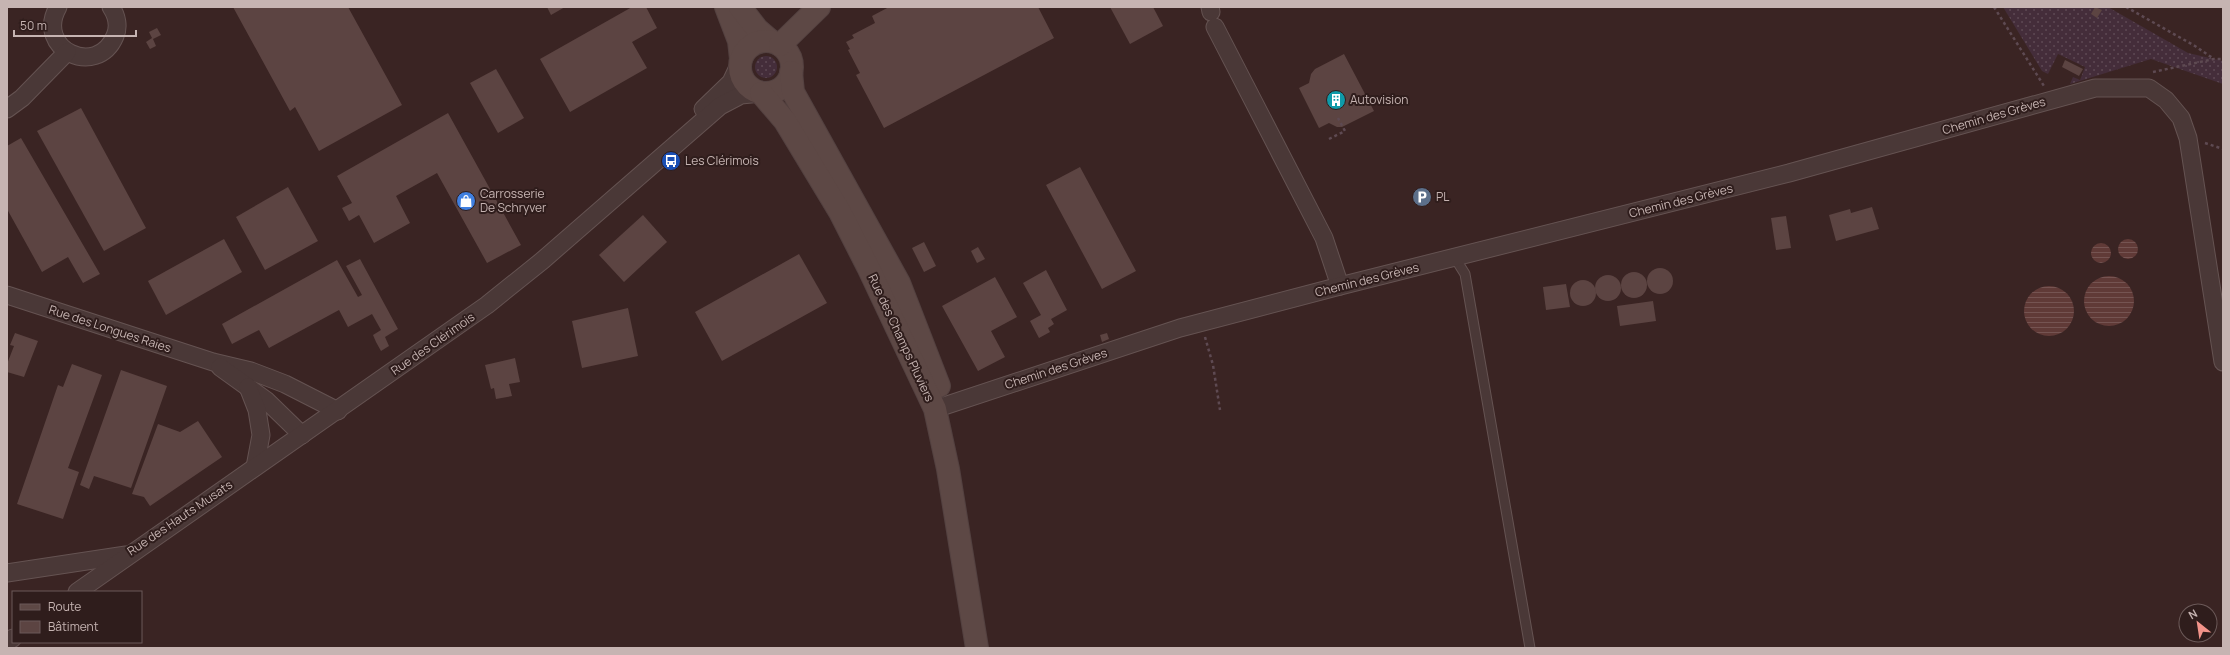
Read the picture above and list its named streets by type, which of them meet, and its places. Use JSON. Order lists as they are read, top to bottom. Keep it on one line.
{"streets":{"street":["Chemin des Grèves","Rue des Longues Raies","Rue des Champs Pluviers","Rue des Clérimois","Rue des Hauts Musats"]},"crossings":[["Chemin des Grèves","Rue des Champs Pluviers"],["Rue des Longues Raies","Rue des Clérimois"],["Rue des Champs Pluviers","Rue des Clérimois"],["Rue des Clérimois","Rue des Hauts Musats"]],"places":{"building":["Autovision"],"bus stop":["Les Clérimois"],"parking":["PL"],"shop":["Carrosserie De Schryver"]},"legend":["Route","Bâtiment"],"scale_bar":"50 m","north":"top left"}
